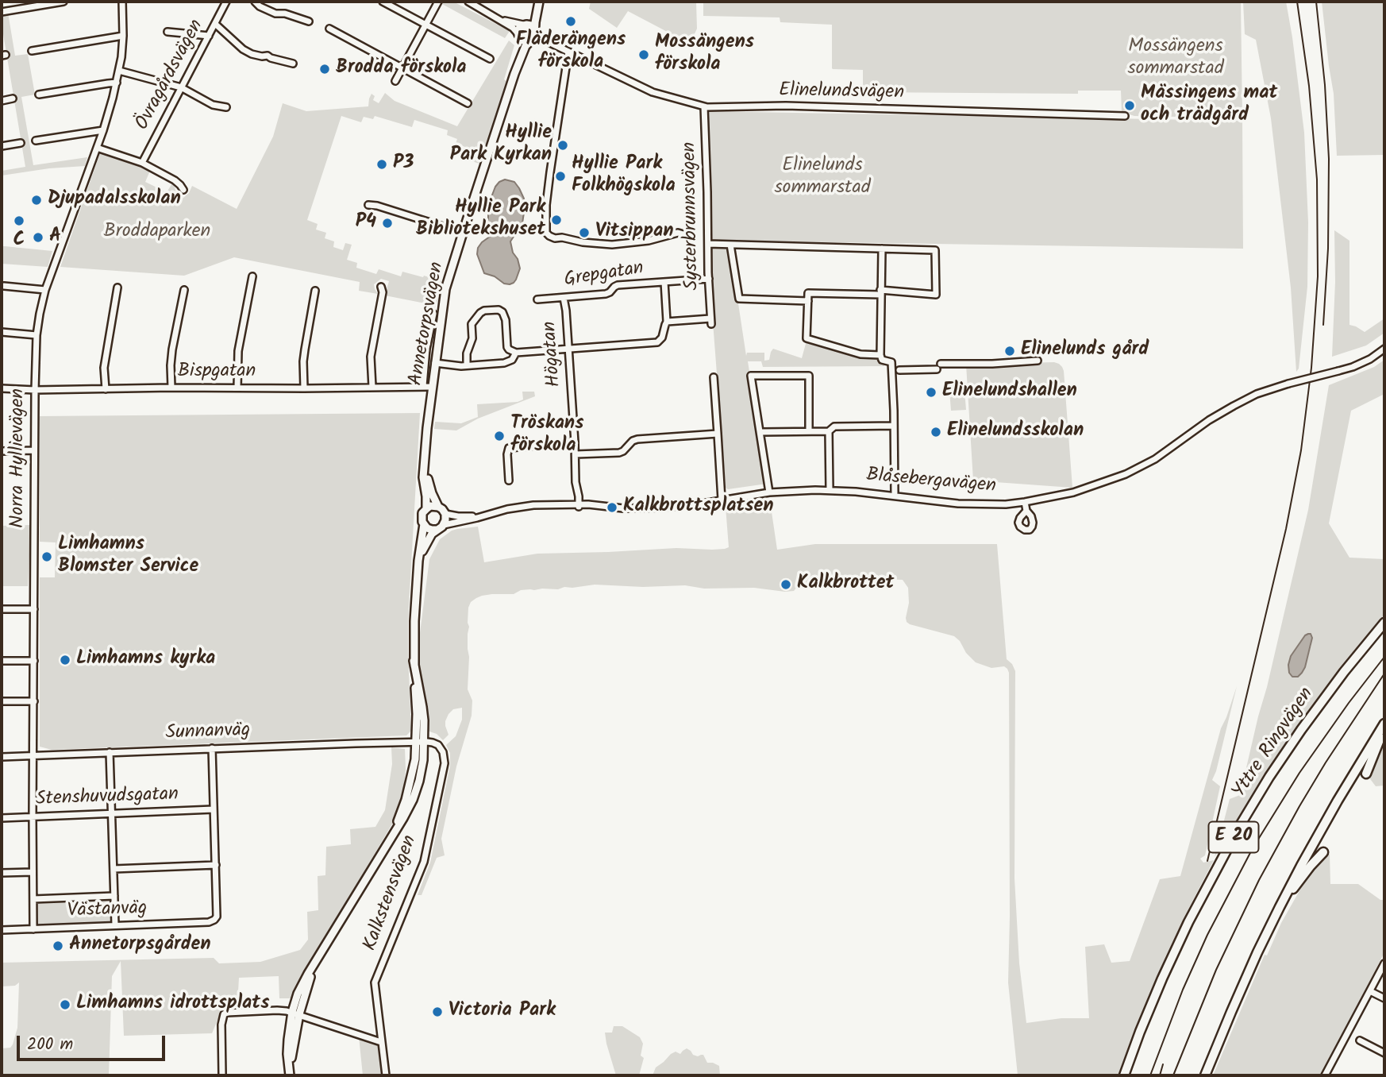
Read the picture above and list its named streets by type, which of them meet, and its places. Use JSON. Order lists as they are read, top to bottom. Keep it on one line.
{"streets":{"highway":["Yttre Ringvägen","E 20"],"main road":["Annetorpsvägen"],"street":["Övragårdsvägen","Elinelundsvägen","Systerbrunnsvägen","Grepgatan","Högatan","Bispgatan","Norra Hyllievägen","Blåsebergavägen","Sunnanväg","Stenshuvudsgatan","Kalkstensvägen","Västanväg"]},"crossings":[["Elinelundsvägen","Systerbrunnsvägen"],["Elinelundsvägen","Annetorpsvägen"],["Systerbrunnsvägen","Grepgatan"],["Grepgatan","Högatan"],["Annetorpsvägen","Bispgatan"],["Annetorpsvägen","Blåsebergavägen"],["Högatan","Blåsebergavägen"],["Bispgatan","Norra Hyllievägen"],["Norra Hyllievägen","Sunnanväg"],["Norra Hyllievägen","Stenshuvudsgatan"],["Norra Hyllievägen","Västanväg"],["Sunnanväg","Kalkstensvägen"]],"parks":["Mossängens sommarstad","Elinelunds sommarstad","Broddaparken"],"places":["Fläderängens förskola","Mossängens förskola","Brodda förskola","Mässingens mat och trädgård","Hyllie Park Kyrkan","P3","Hyllie Park Folkhögskola","Djupadalsskolan","Hyllie Park Bibliotekshuset","C","P4","Vitsippan","A","Elinelunds gård","Elinelundshallen","Elinelundsskolan","Tröskans förskola","Kalkbrottsplatsen","Limhamns Blomster Service","Kalkbrottet","Limhamns kyrka","Annetorpsgården","Limhamns idrottsplats","Victoria Park"],"scale_bar":"200 m"}
